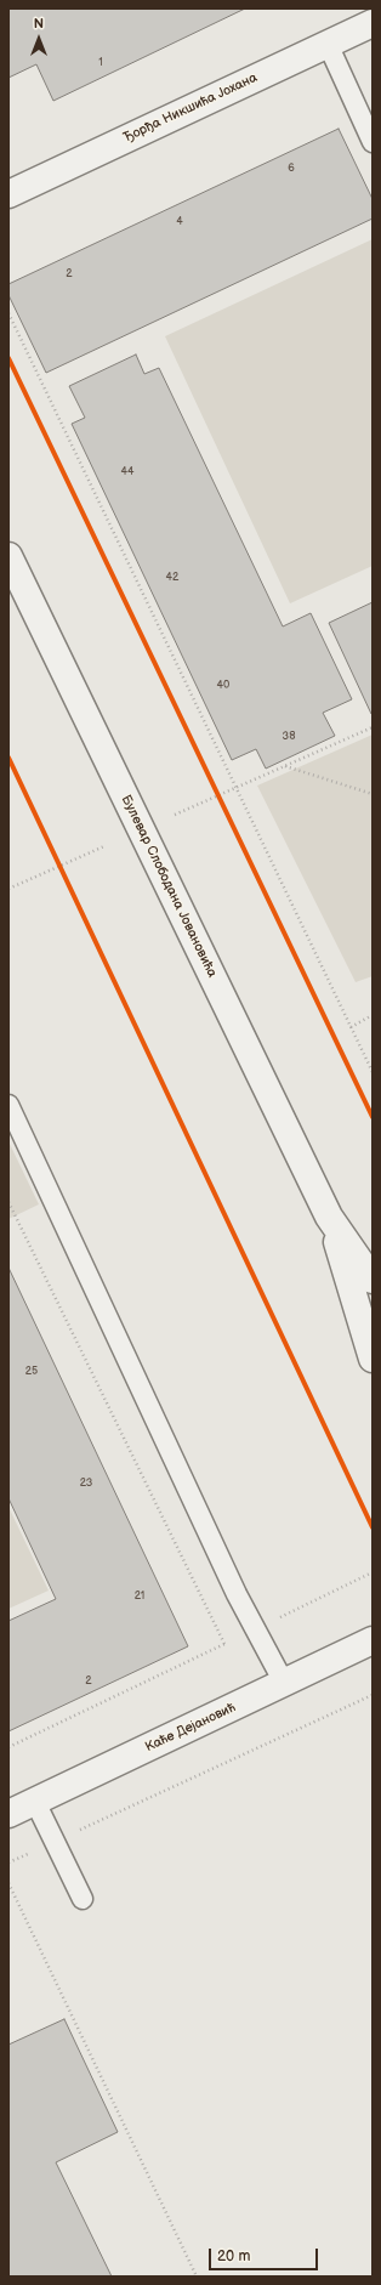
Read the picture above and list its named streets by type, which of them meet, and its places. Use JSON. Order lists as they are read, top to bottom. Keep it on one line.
{"streets":{"street":["Ђорђа Никшића Јохана","Булевар Слободана Јовановића","Каће Дејановић"]},"house_numbers":["1","6","4","2","44","42","40","38","25","23","21","2"],"scale_bar":"20 m","north":"top"}
